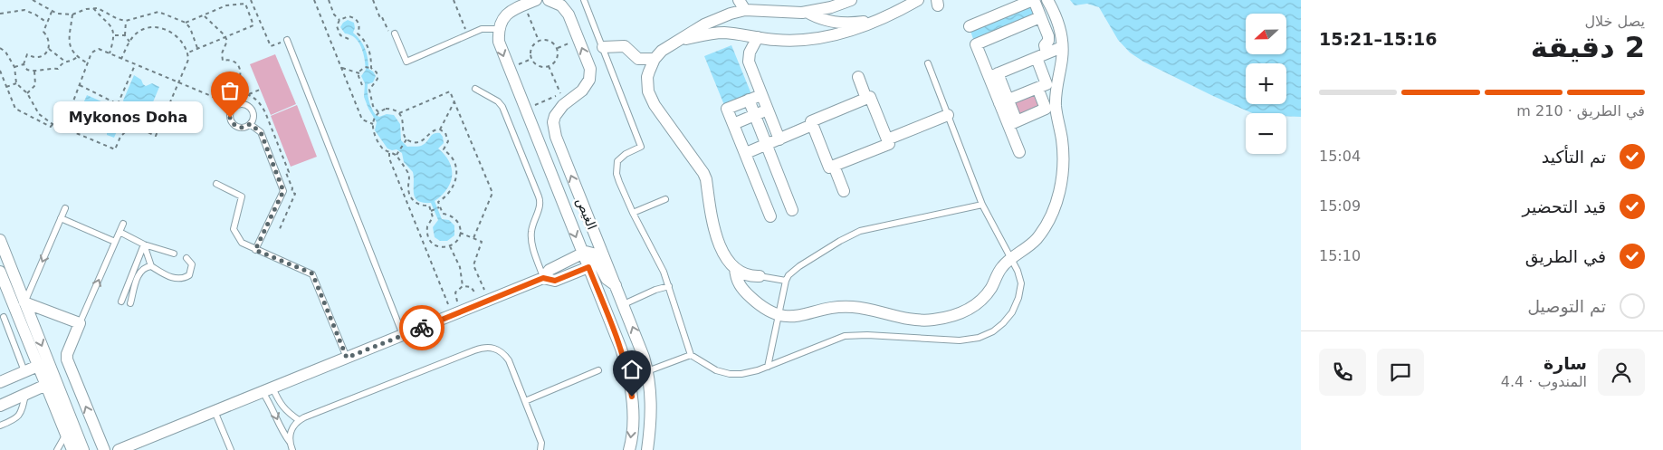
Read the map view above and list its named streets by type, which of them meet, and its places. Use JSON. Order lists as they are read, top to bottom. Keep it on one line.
{"streets":{"street":["الغيص"]},"places":["Mykonos Doha"],"north":"left","page":{"heading":["2 دقيقة","يصل خلال","15:16–15:21"],"panel":["سارة","المندوب · 4.4"],"map_buttons":["+","−"],"bar":"في الطريق · 210 m","bubble":"Mykonos Doha","list":[["تم التأكيد","15:04"],["قيد التحضير","15:09"],["في الطريق","15:10"],"تم التوصيل"]}}
